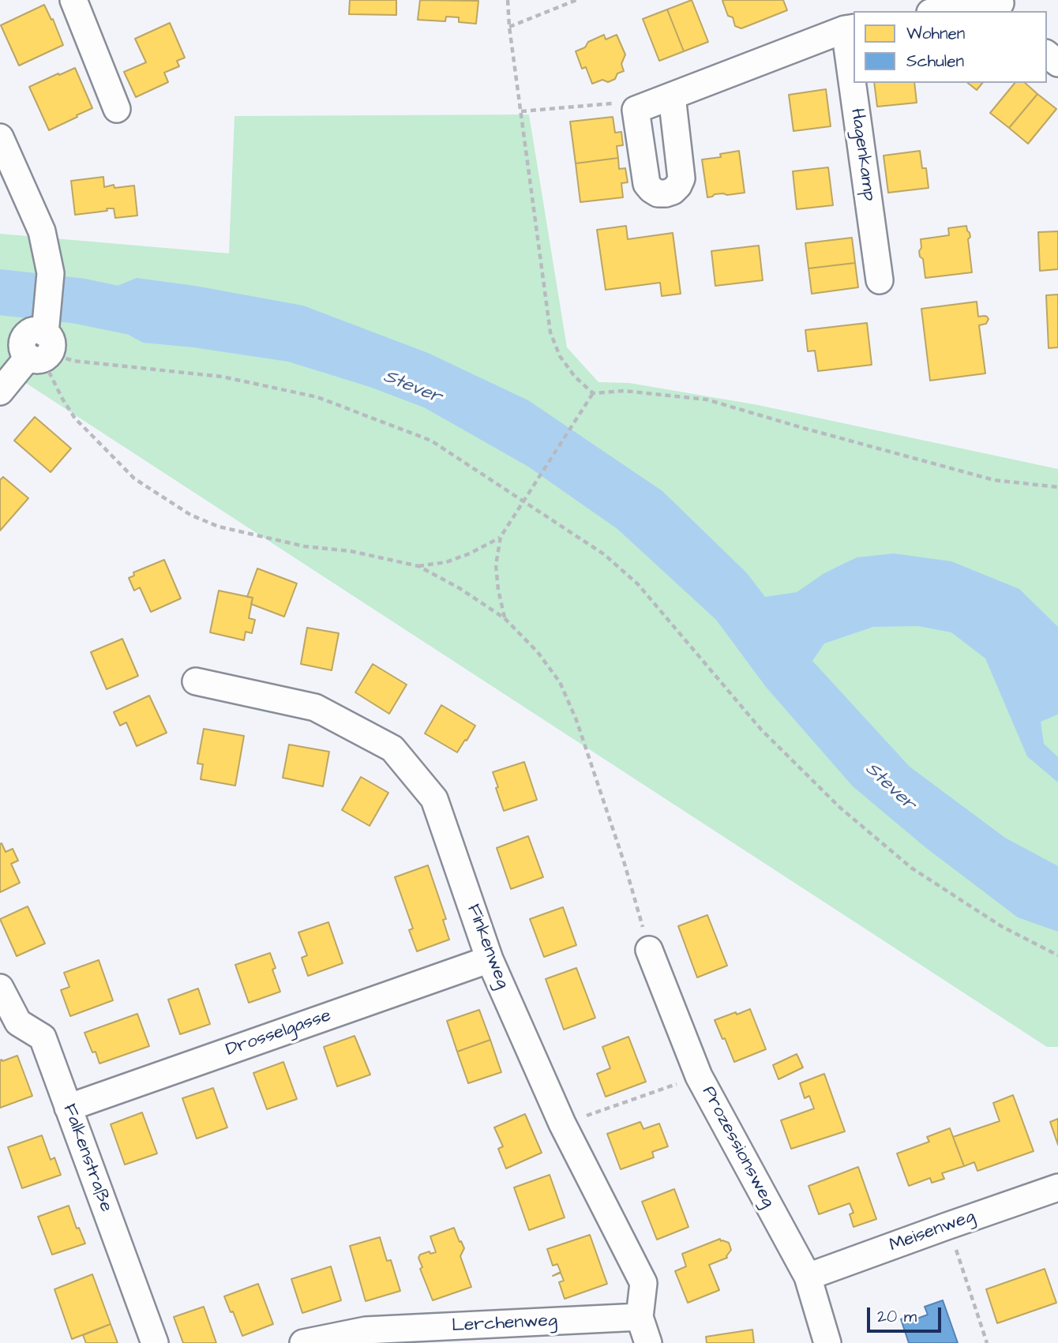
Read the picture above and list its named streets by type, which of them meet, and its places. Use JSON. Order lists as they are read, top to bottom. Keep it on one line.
{"streets":{"street":["Hagenkamp","Finkenweg","Drosselgasse","Prozessionsweg","Falkenstraße","Meisenweg","Lerchenweg"]},"crossings":[["Finkenweg","Drosselgasse"],["Finkenweg","Lerchenweg"],["Drosselgasse","Falkenstraße"],["Prozessionsweg","Meisenweg"]],"water":["Stever"],"legend":["Wohnen","Schulen"],"scale_bar":"20 m"}
